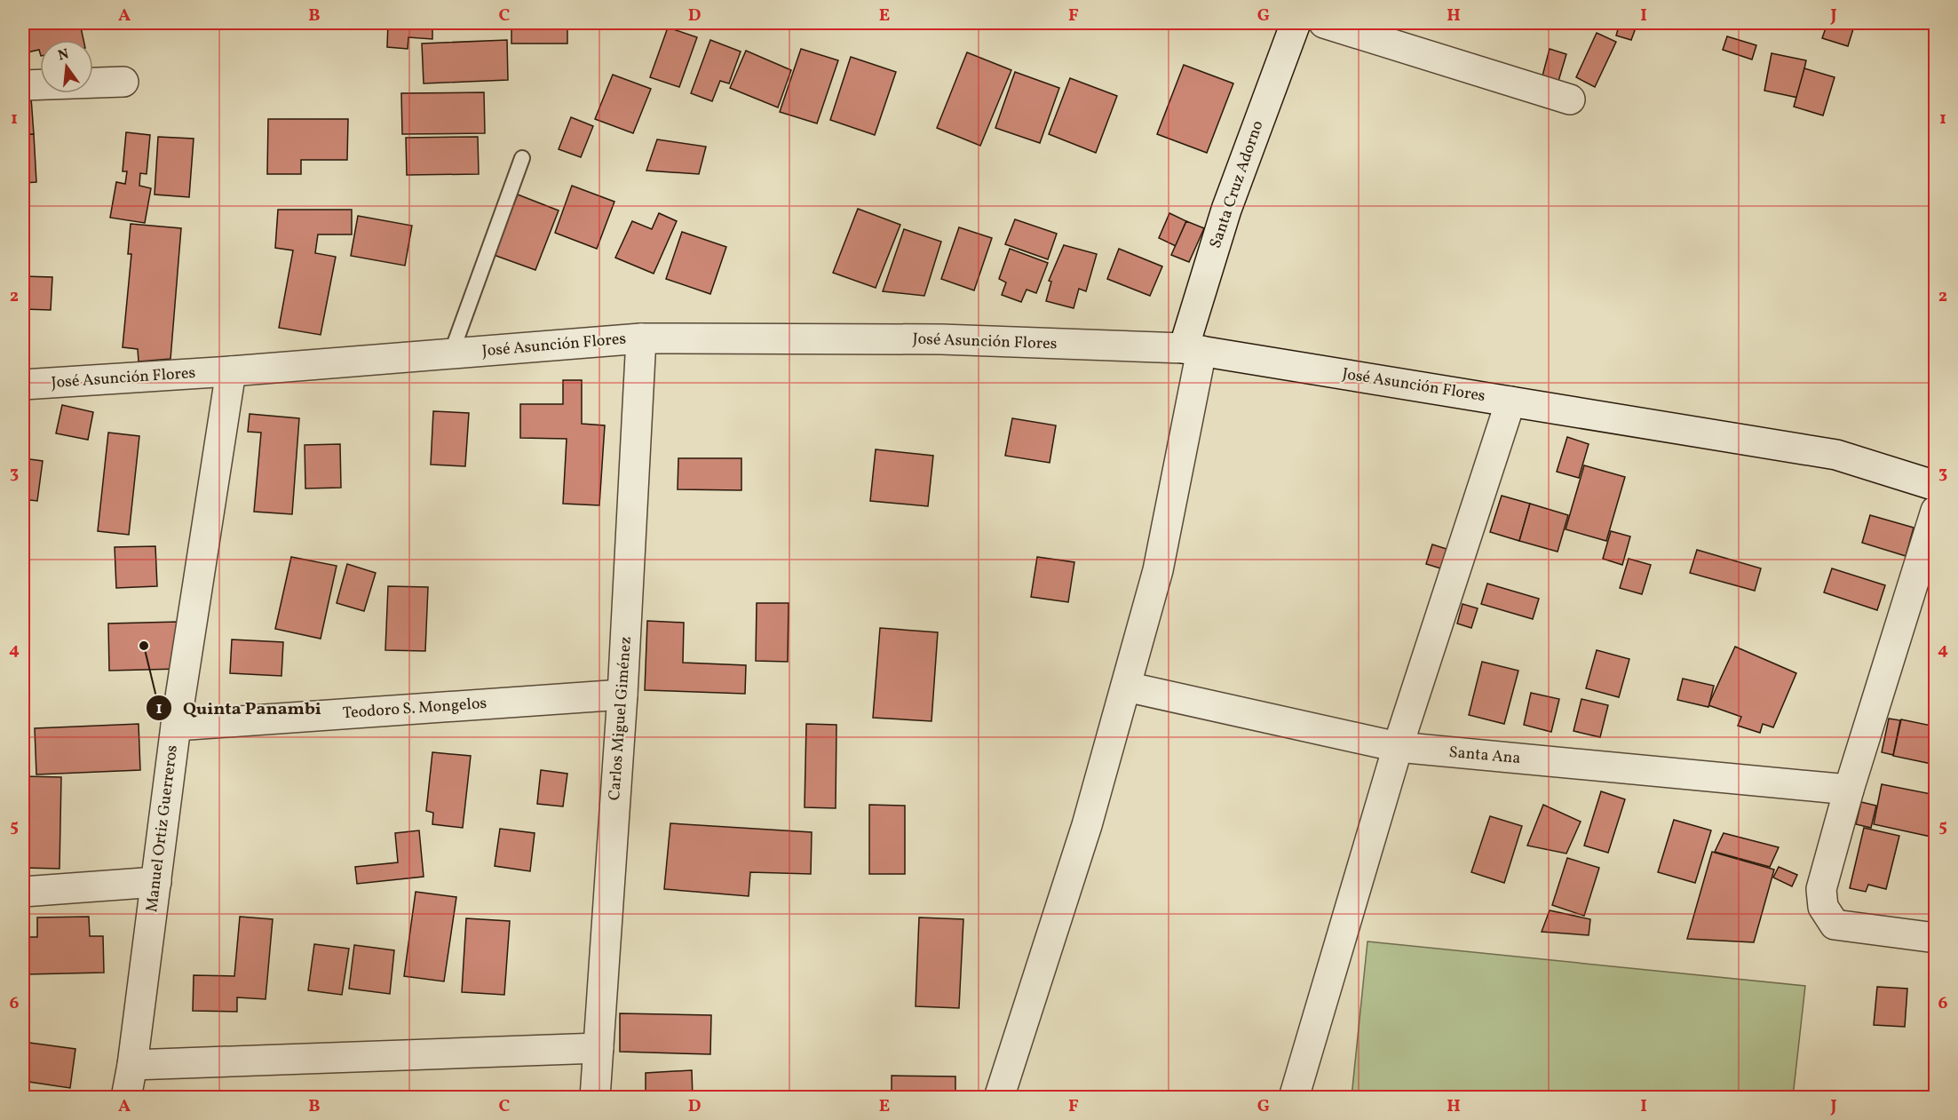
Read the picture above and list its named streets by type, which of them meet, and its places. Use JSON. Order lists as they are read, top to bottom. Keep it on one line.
{"streets":{"street":["Santa Cruz Adorno","José Asunción Flores","Teodoro S. Mongelos","Carlos Miguel Giménez","Santa Ana","Manuel Ortiz Guerreros"]},"crossings":[["Santa Cruz Adorno","José Asunción Flores"],["Santa Cruz Adorno","Santa Ana"],["José Asunción Flores","Carlos Miguel Giménez"],["José Asunción Flores","Manuel Ortiz Guerreros"],["Teodoro S. Mongelos","Carlos Miguel Giménez"],["Teodoro S. Mongelos","Manuel Ortiz Guerreros"]],"places":["Quinta Panambi"],"north":"top","grid":{"columns":["A","B","C","D","E","F","G","H","I","J"],"rows":["1","2","3","4","5","6"]}}
